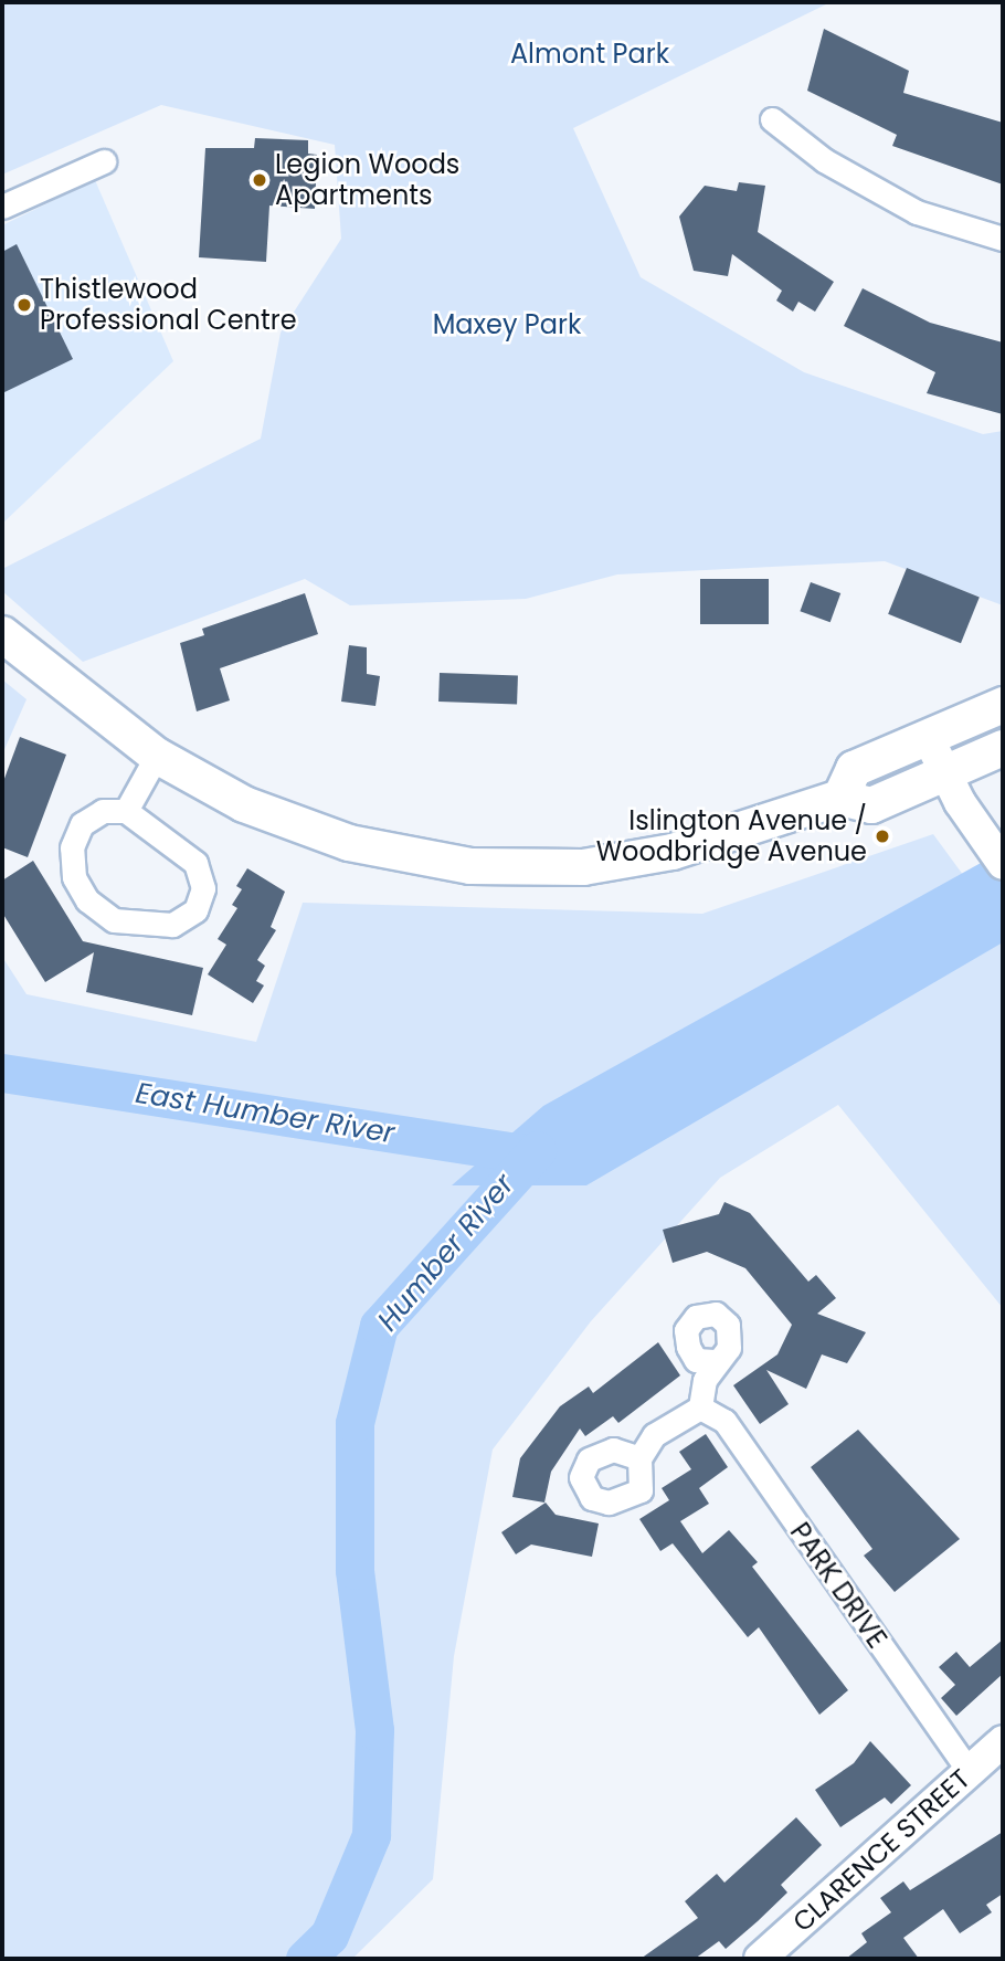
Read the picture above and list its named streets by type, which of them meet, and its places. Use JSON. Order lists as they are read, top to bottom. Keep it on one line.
{"streets":{"street":["PARK DRIVE","CLARENCE STREET"]},"crossings":[["PARK DRIVE","CLARENCE STREET"]],"water":["East Humber River","Humber River"],"parks":["Almont Park","Maxey Park"],"places":["Legion Woods Apartments","Thistlewood Professional Centre","Islington Avenue / Woodbridge Avenue"]}
